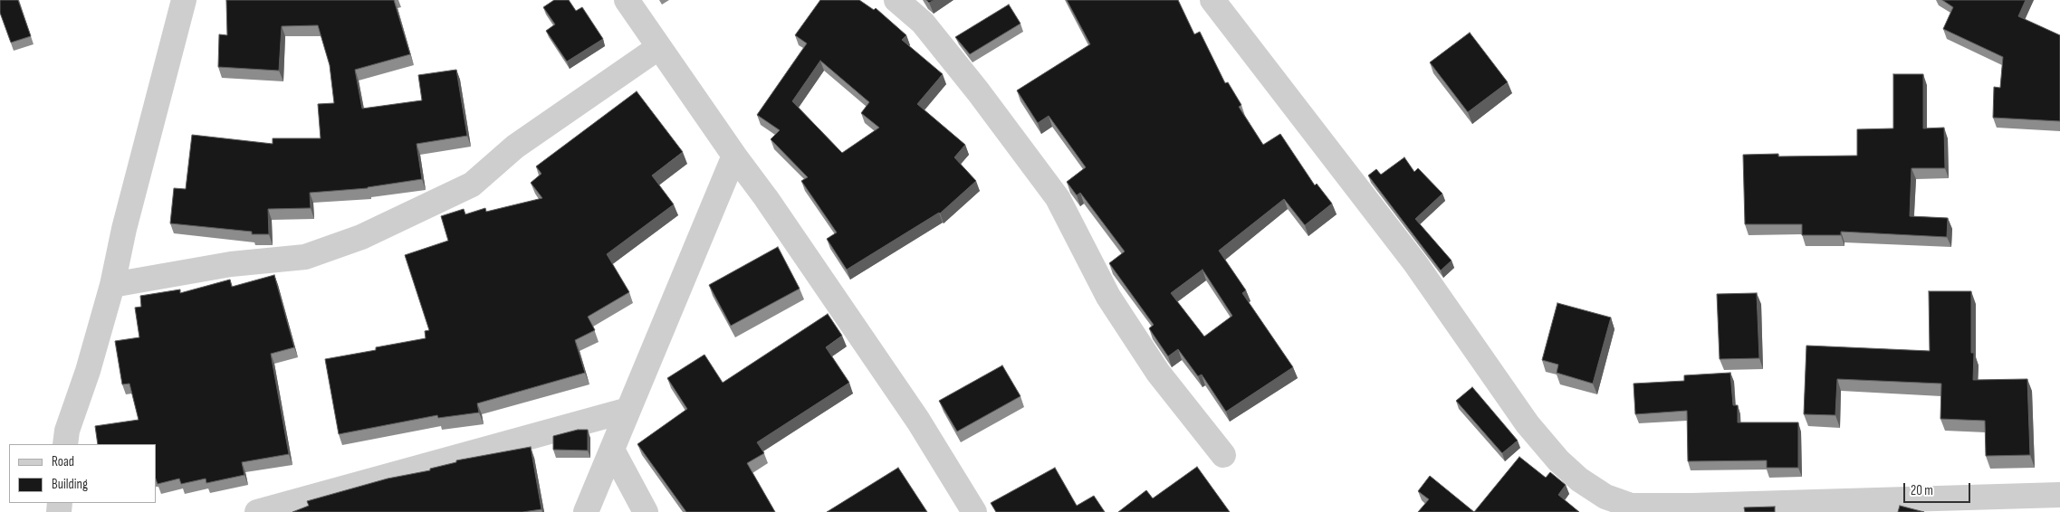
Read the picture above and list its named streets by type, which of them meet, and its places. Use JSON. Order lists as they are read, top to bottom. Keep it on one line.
{"legend":["Road","Building"],"scale_bar":"20 m"}
